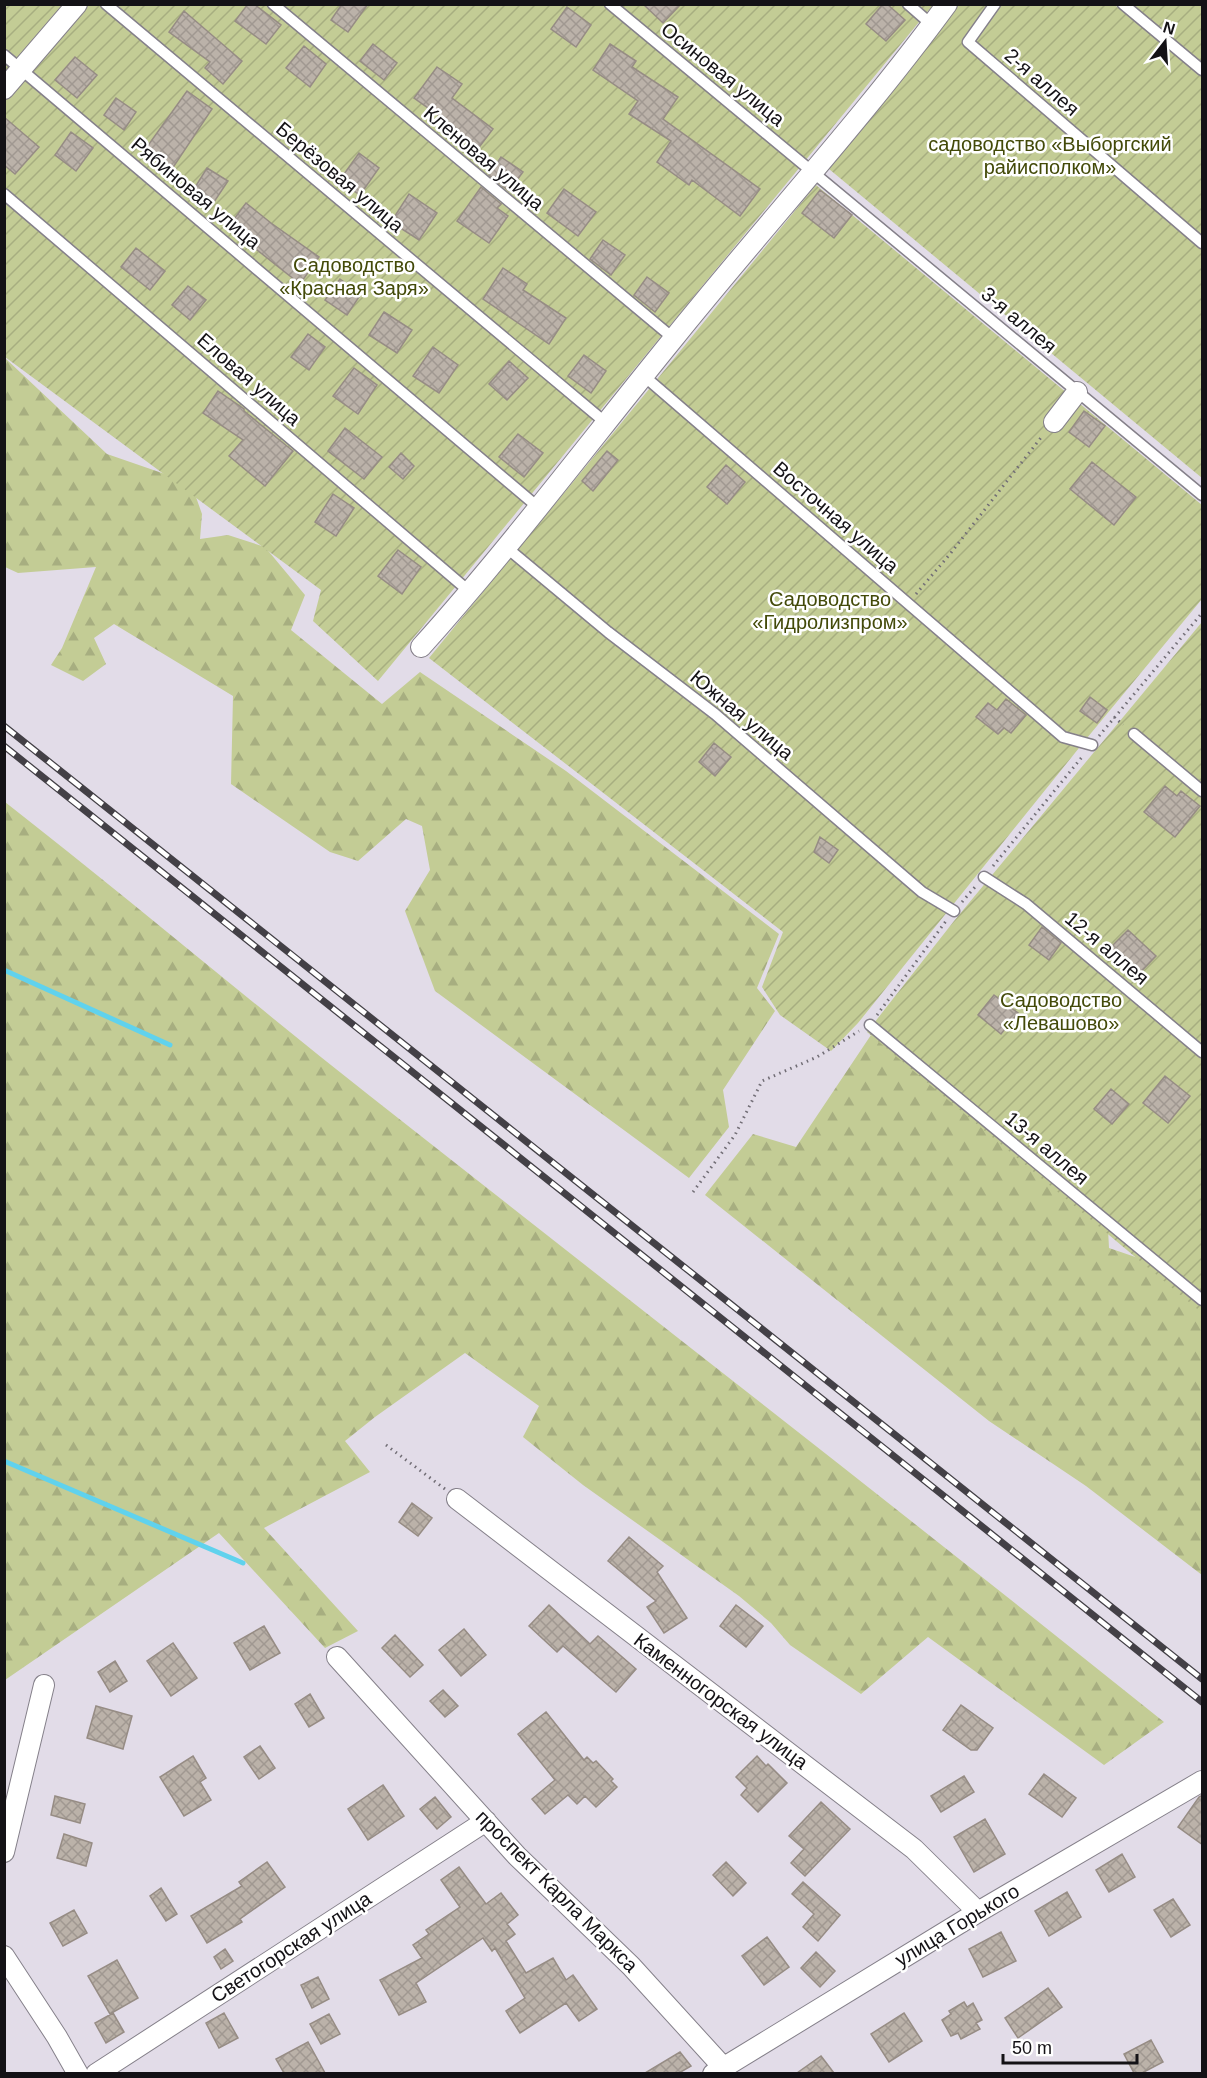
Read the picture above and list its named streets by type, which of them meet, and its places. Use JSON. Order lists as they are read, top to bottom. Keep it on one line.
{"streets":{"street":["Каменногорская улица","проспект Карла Маркса","улица Горького","Светогорская улица"],"lane":["Осиновая улица","2-я аллея","Кленовая улица","Берёзовая улица","Рябиновая улица","3-я аллея","Еловая улица","Восточная улица","Южная улица","12-я аллея","13-я аллея"]},"crossings":[["Осиновая улица","3-я аллея"],["Каменногорская улица","улица Горького"],["проспект Карла Маркса","улица Горького"],["проспект Карла Маркса","Светогорская улица"]],"parks":["садоводство «Выборгский райисполком»","Садоводство «Красная Заря»","Садоводство «Гидролизпром»","Садоводство «Левашово»"],"scale_bar":"50 m","north":"top"}
